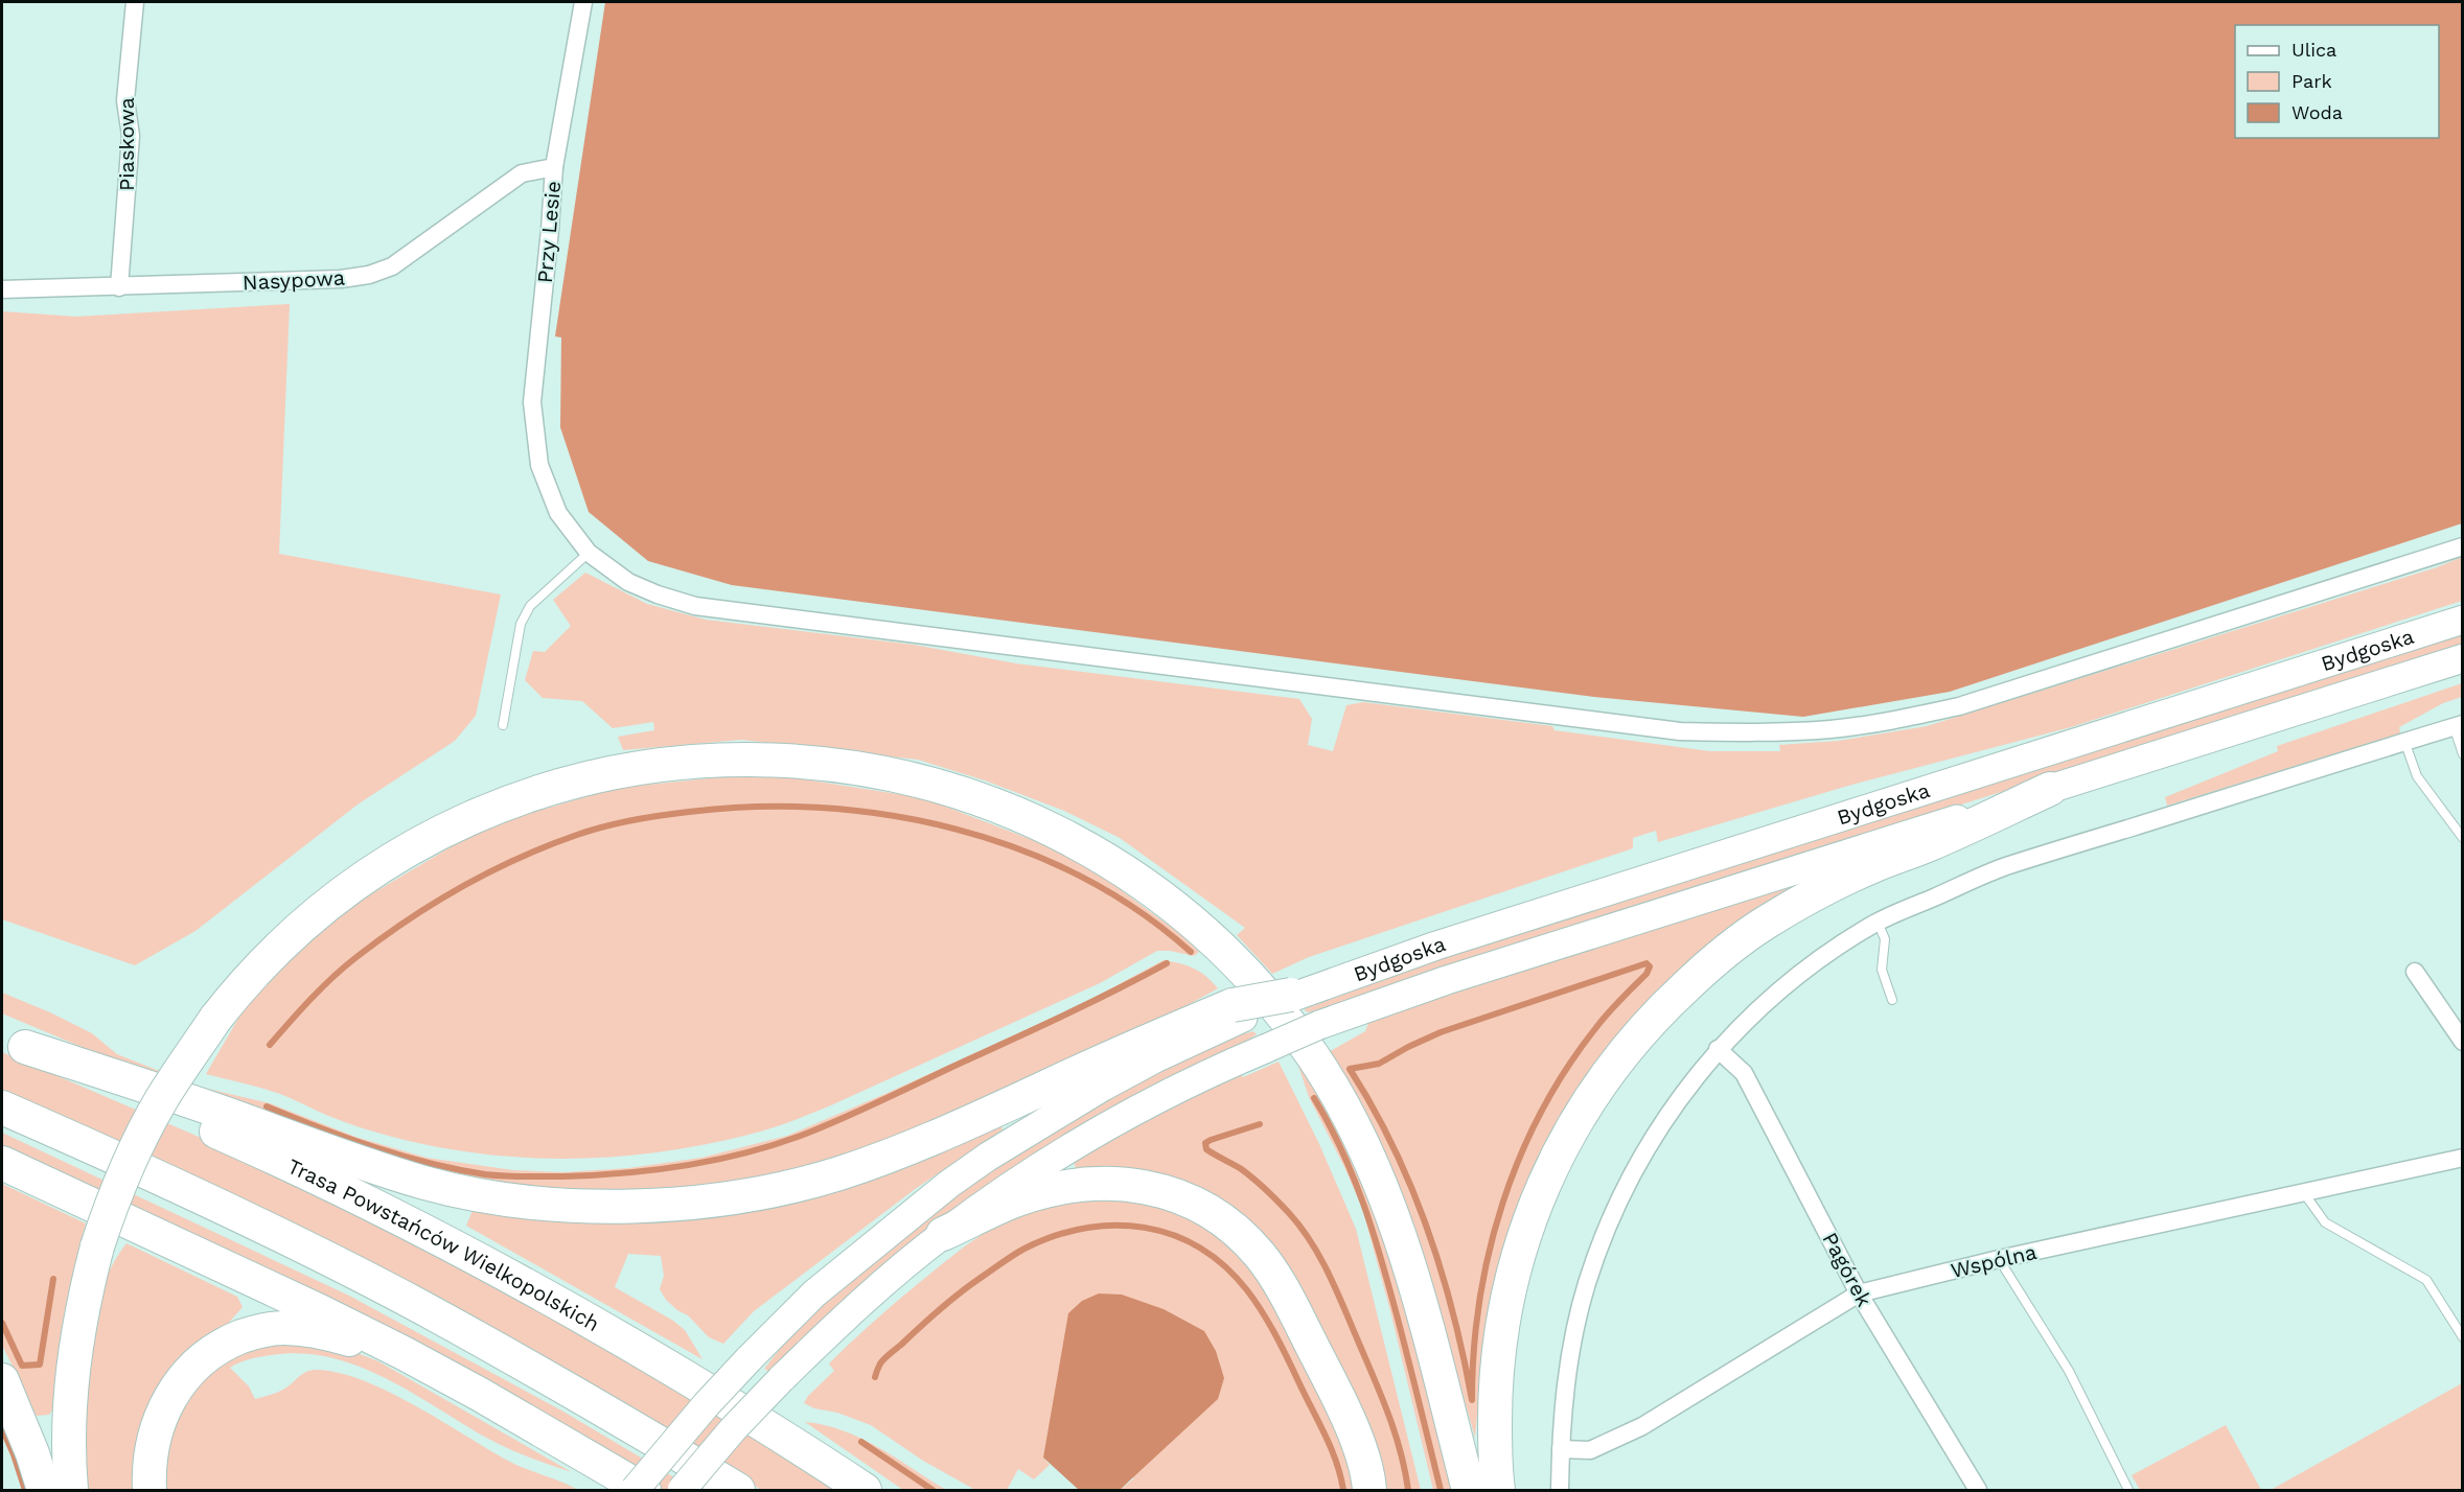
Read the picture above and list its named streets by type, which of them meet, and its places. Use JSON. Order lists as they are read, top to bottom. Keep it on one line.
{"streets":{"highway":["Trasa Powstańców Wielkopolskich"],"main road":["Bydgoska"],"street":["Piaskowa","Przy Lesie","Nasypowa","Wspólna","Pagórek"]},"crossings":[["Piaskowa","Nasypowa"],["Przy Lesie","Nasypowa"],["Wspólna","Pagórek"]],"legend":["Ulica","Park","Woda"]}
